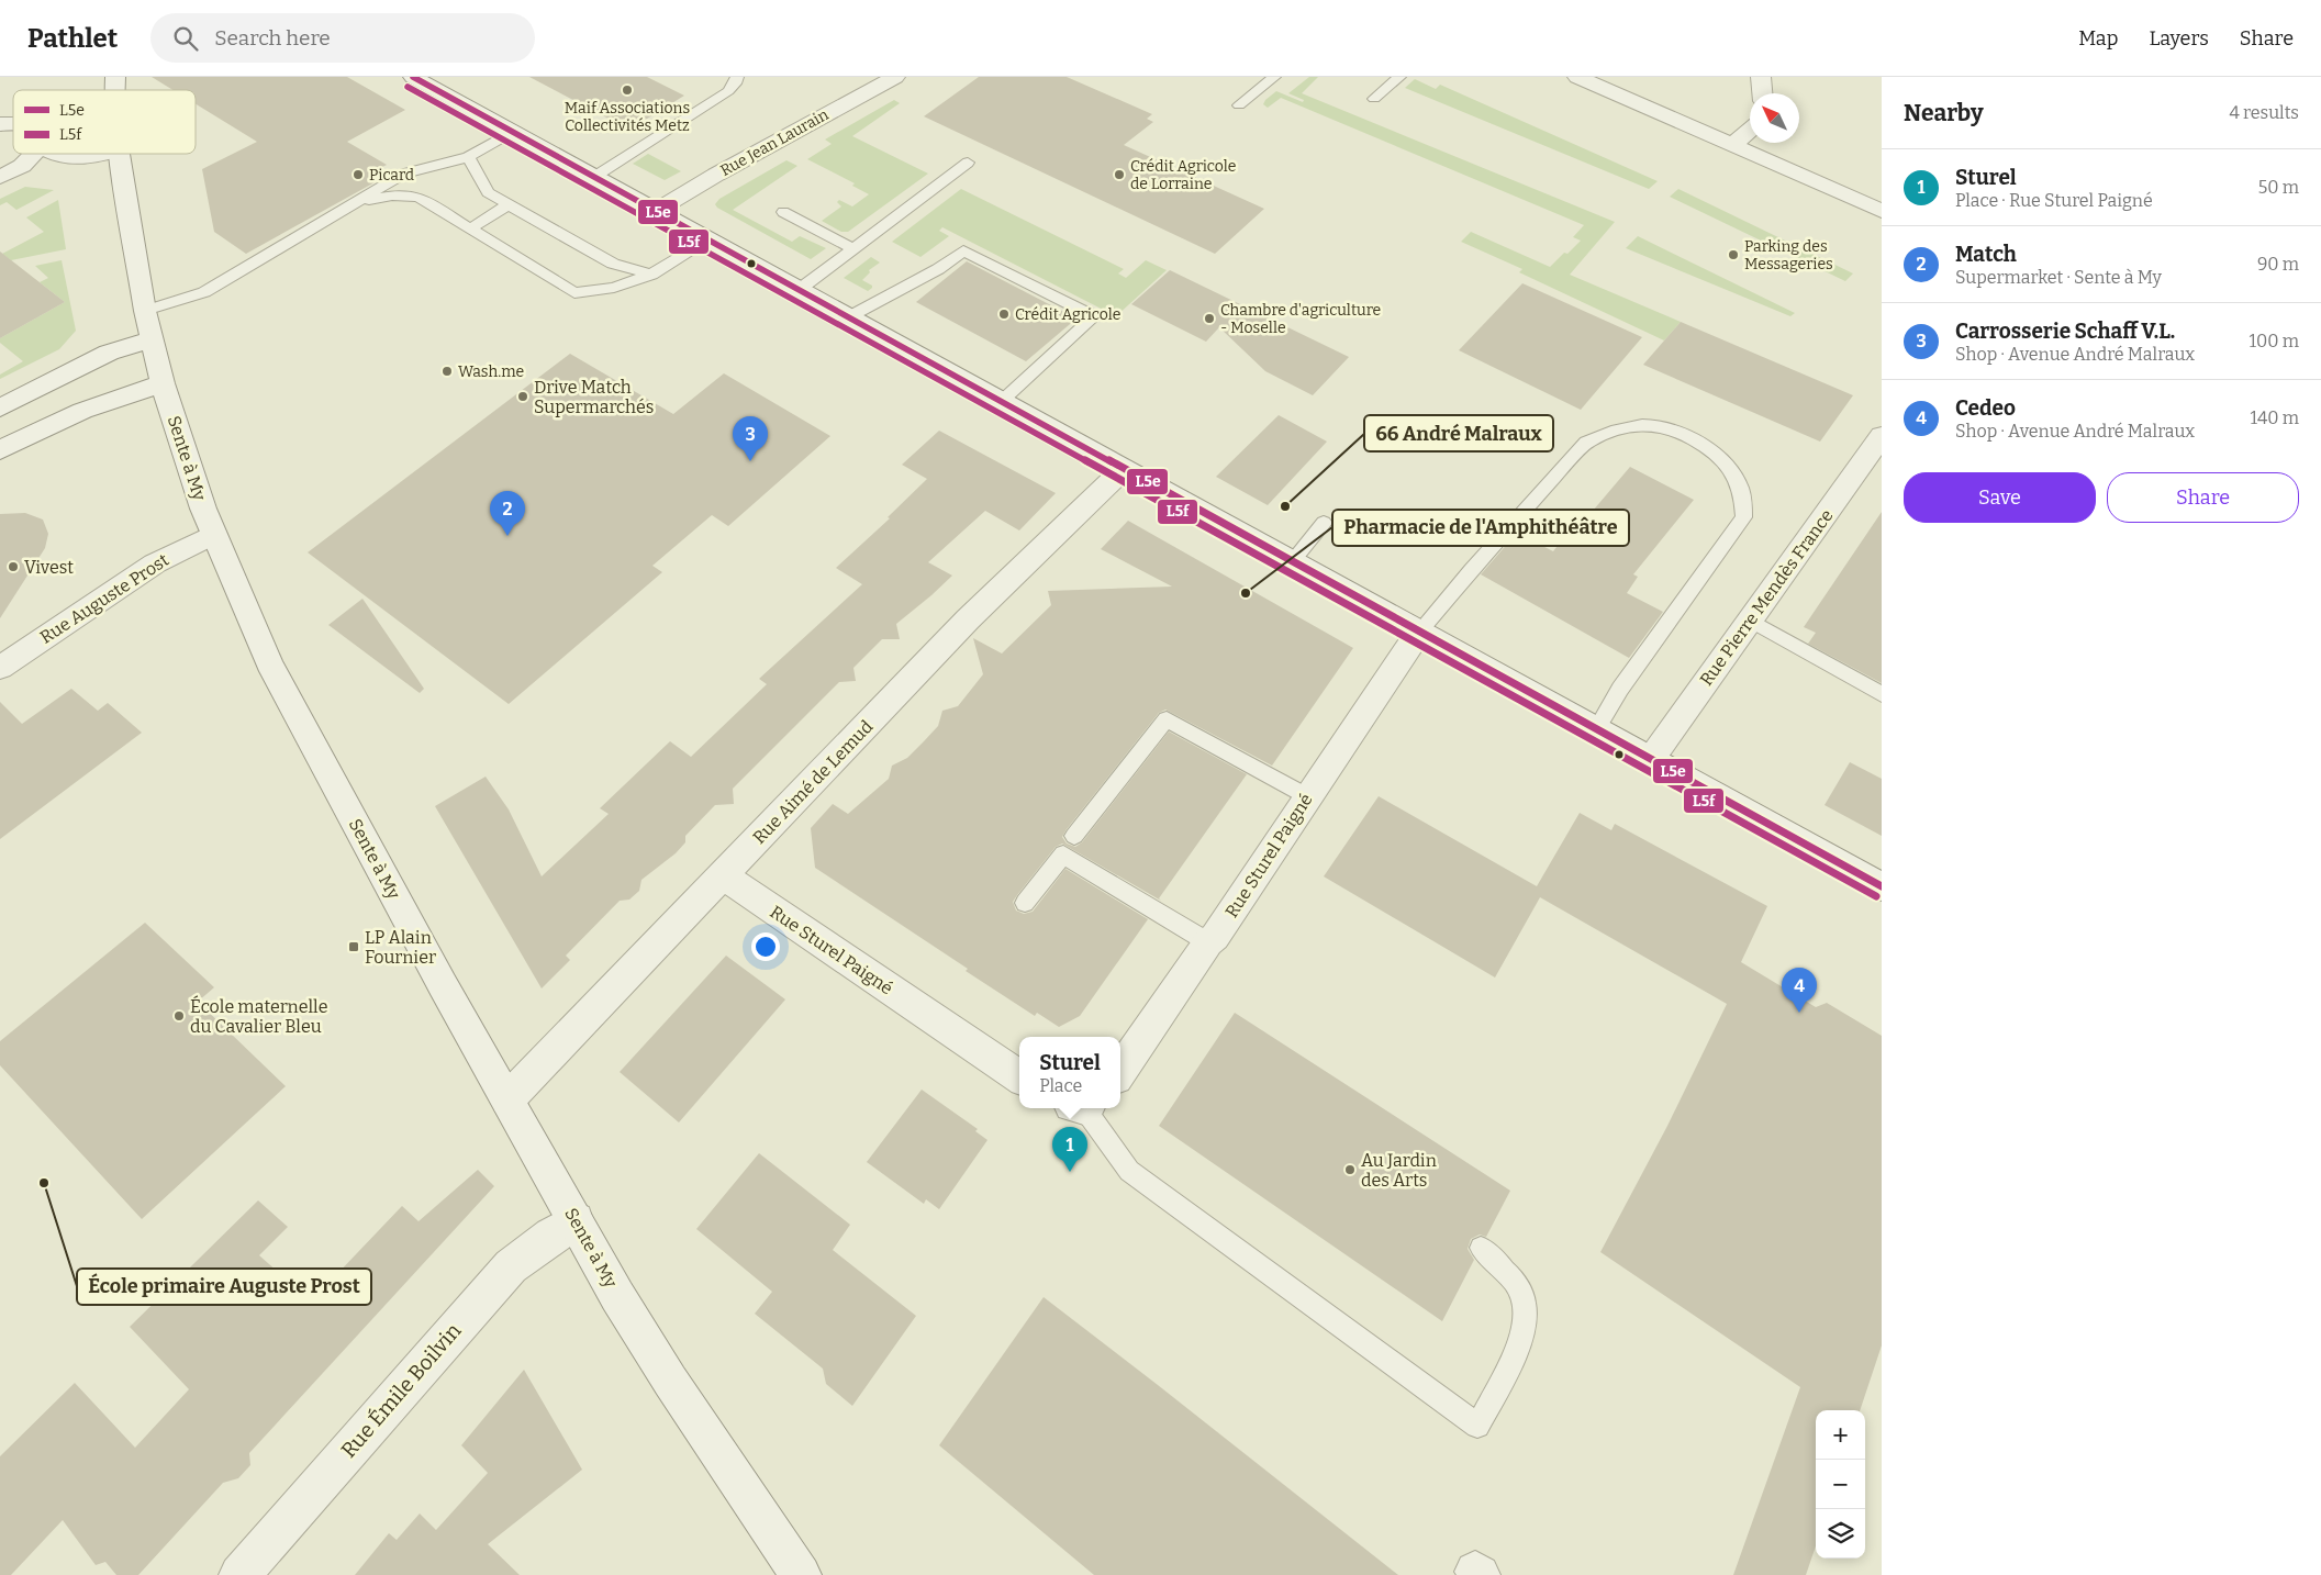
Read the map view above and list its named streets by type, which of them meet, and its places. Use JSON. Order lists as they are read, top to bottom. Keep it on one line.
{"streets":{"street":["Rue Jean Laurain","Sente à My","Rue Pierre Mendès France","Rue Auguste Prost","Rue Aimé de Lemud","Rue Sturel Paigné","Rue Émile Boilvin"]},"crossings":[["Sente à My","Rue Auguste Prost"],["Sente à My","Rue Aimé de Lemud"],["Sente à My","Rue Émile Boilvin"],["Rue Aimé de Lemud","Rue Sturel Paigné"]],"places":{"other":["Maif Associations Collectivités Metz","Picard","Crédit Agricole de Lorraine","Parking des Messageries","Crédit Agricole","Chambre d'agriculture - Moselle","Wash.me","Drive Match Supermarchés","66 André Malraux","Vivest","Pharmacie de l'Amphithéâtre","École maternelle du Cavalier Bleu","Au Jardin des Arts","École primaire Auguste Prost"],"transit":["LP Alain Fournier"]},"lines":["transit line L5e","transit line L5f"],"legend":["L5e","L5f"],"north":"top left","page":{"header":"Pathlet","search":"Search here","nav":["Map","Layers","Share"],"heading":["Nearby","4 results"],"list":[{"mark":"1","name":"Sturel","note":"Place · Rue Sturel Paigné","value":"50 m"},{"mark":"2","name":"Match","note":"Supermarket · Sente à My","value":"90 m"},{"mark":"3","name":"Carrosserie Schaff V.L.","note":"Shop · Avenue André Malraux","value":"100 m"},{"mark":"4","name":"Cedeo","note":"Shop · Avenue André Malraux","value":"140 m"}],"pins":["3","2","4","1"],"buttons":["Save","Share"],"popup":["Sturel","Place"],"map_buttons":["+","−"]}}
